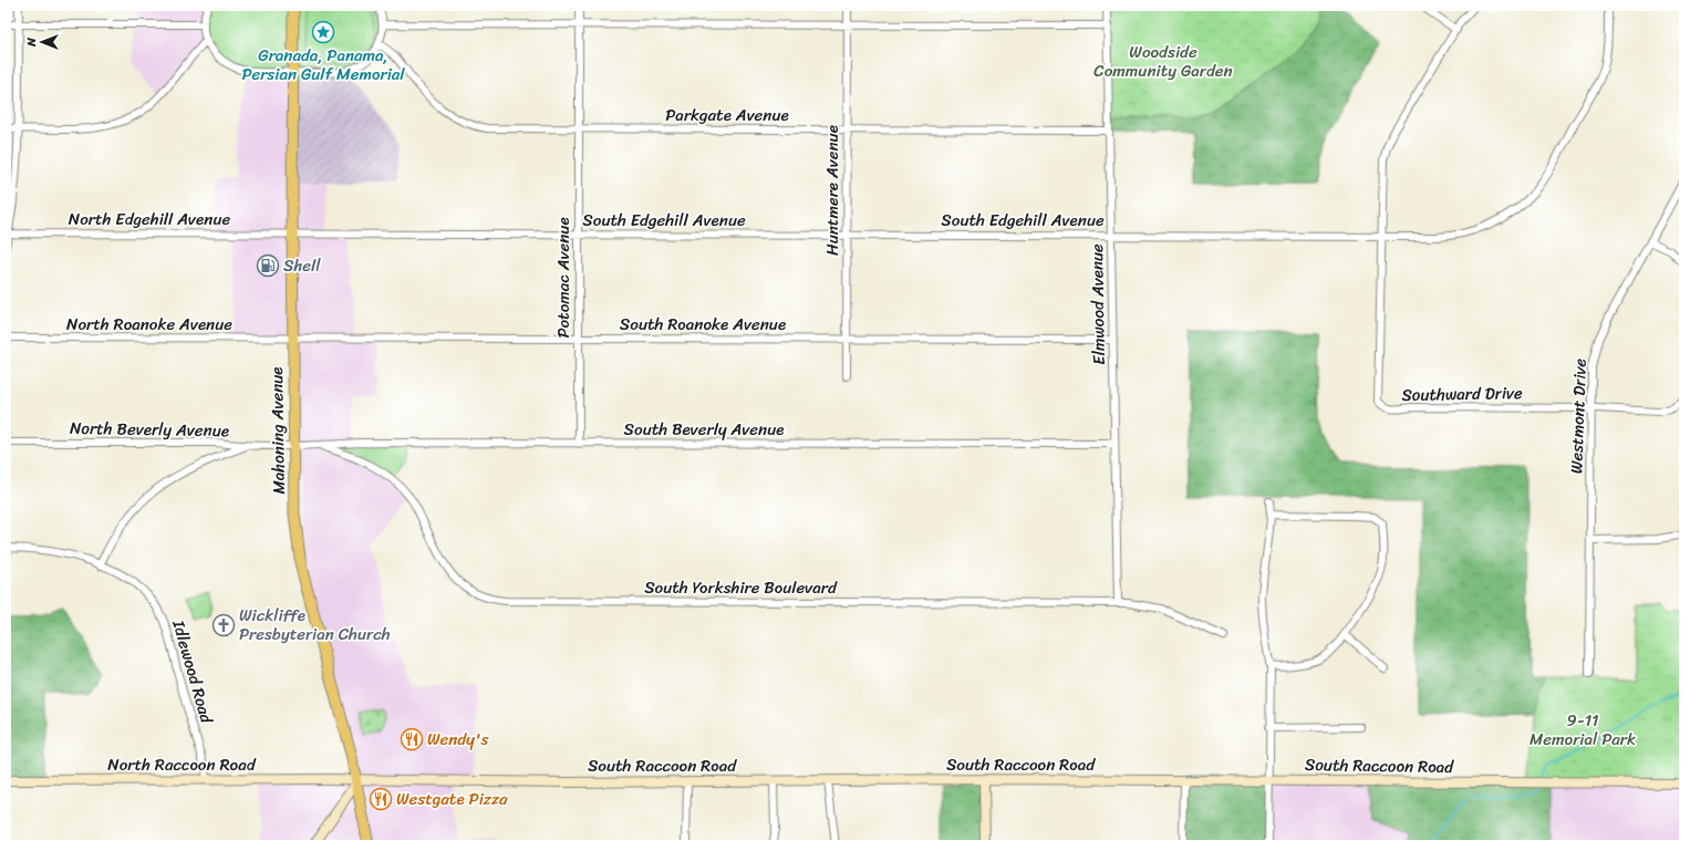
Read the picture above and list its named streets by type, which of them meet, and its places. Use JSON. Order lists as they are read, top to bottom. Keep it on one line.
{"streets":{"main road":["Mahoning Avenue"],"street":["Parkgate Avenue","Huntmere Avenue","North Edgehill Avenue","South Edgehill Avenue","Potomac Avenue","Elmwood Avenue","North Roanoke Avenue","South Roanoke Avenue","Southward Drive","Westmont Drive","North Beverly Avenue","South Beverly Avenue","South Yorkshire Boulevard","Idlewood Road","North Raccoon Road","South Raccoon Road"]},"crossings":[["Parkgate Avenue","Huntmere Avenue"],["Parkgate Avenue","Potomac Avenue"],["Parkgate Avenue","Elmwood Avenue"],["Huntmere Avenue","South Edgehill Avenue"],["Huntmere Avenue","South Roanoke Avenue"],["North Edgehill Avenue","South Edgehill Avenue"],["North Edgehill Avenue","Mahoning Avenue"],["South Edgehill Avenue","Potomac Avenue"],["South Edgehill Avenue","Elmwood Avenue"],["South Edgehill Avenue","Southward Drive"],["South Edgehill Avenue","Mahoning Avenue"],["Potomac Avenue","South Roanoke Avenue"],["Potomac Avenue","South Beverly Avenue"],["Elmwood Avenue","South Roanoke Avenue"],["Elmwood Avenue","South Beverly Avenue"],["Elmwood Avenue","South Yorkshire Boulevard"],["North Roanoke Avenue","South Roanoke Avenue"],["North Roanoke Avenue","Mahoning Avenue"],["South Roanoke Avenue","Mahoning Avenue"],["Southward Drive","Westmont Drive"],["North Beverly Avenue","South Beverly Avenue"],["North Beverly Avenue","Mahoning Avenue"],["South Beverly Avenue","Mahoning Avenue"],["South Beverly Avenue","South Yorkshire Boulevard"],["Mahoning Avenue","North Raccoon Road"],["Mahoning Avenue","South Raccoon Road"],["Idlewood Road","North Raccoon Road"],["North Raccoon Road","South Raccoon Road"]],"parks":["Woodside Community Garden","9-11 Memorial Park"],"places":{"place":["Granada, Panama, Persian Gulf Memorial"],"fuel station":["Shell"],"church":["Wickliffe Presbyterian Church"],"restaurant":["Wendy's","Westgate Pizza"]},"north":"left"}
